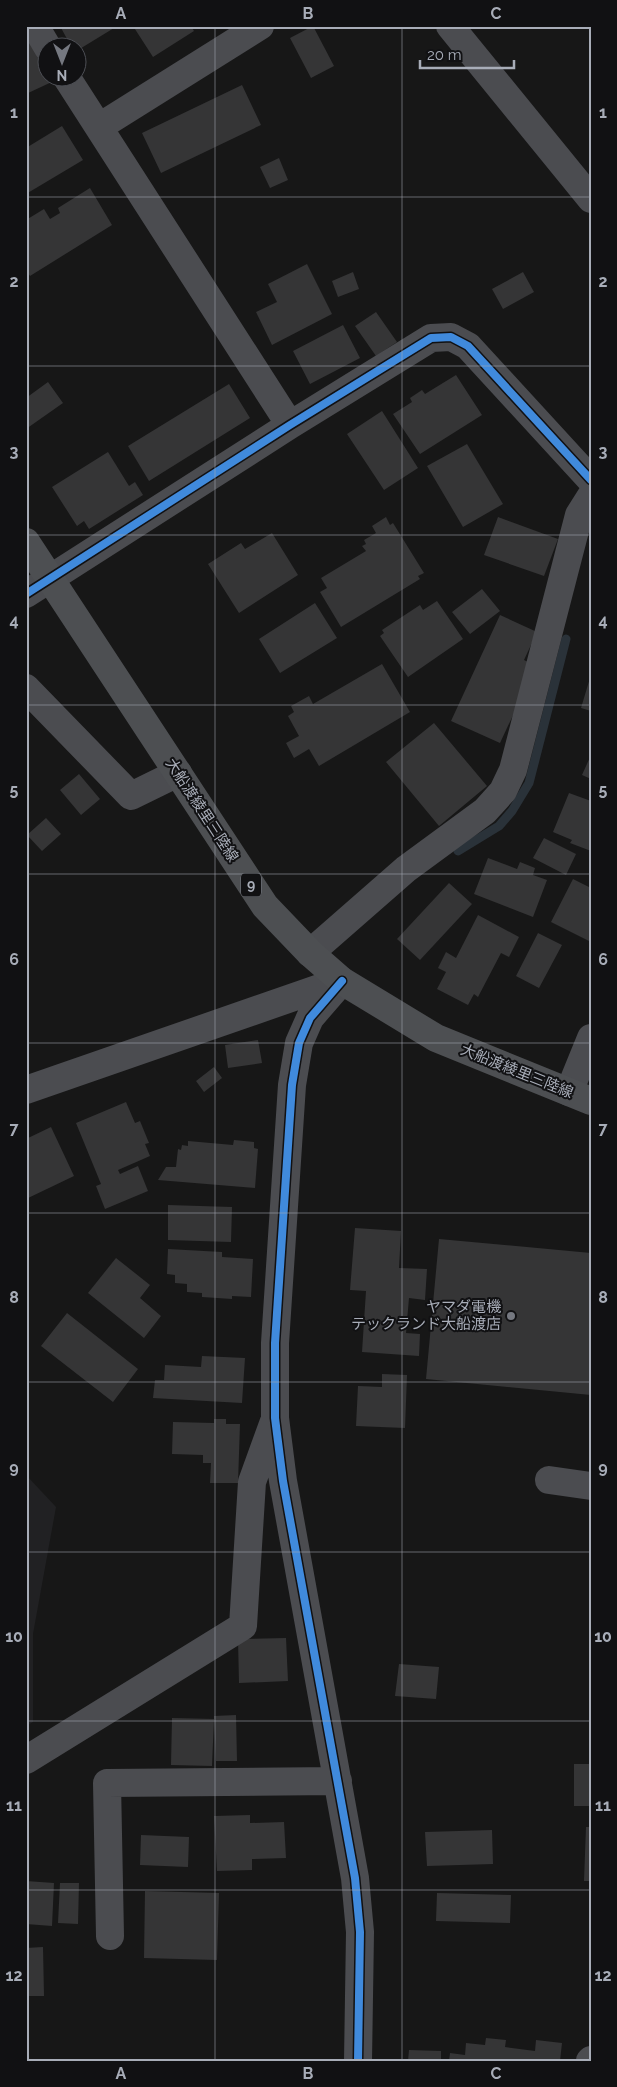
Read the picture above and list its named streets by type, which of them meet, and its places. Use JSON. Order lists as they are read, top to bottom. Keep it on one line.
{"streets":{"main road":["大船渡綾里三陸線","9"]},"places":["ヤマダ電機 テックランド大船渡店"],"scale_bar":"20 m","north":"bottom","grid":{"columns":["A","B","C"],"rows":["1","2","3","4","5","6","7","8","9","10","11","12"]}}
